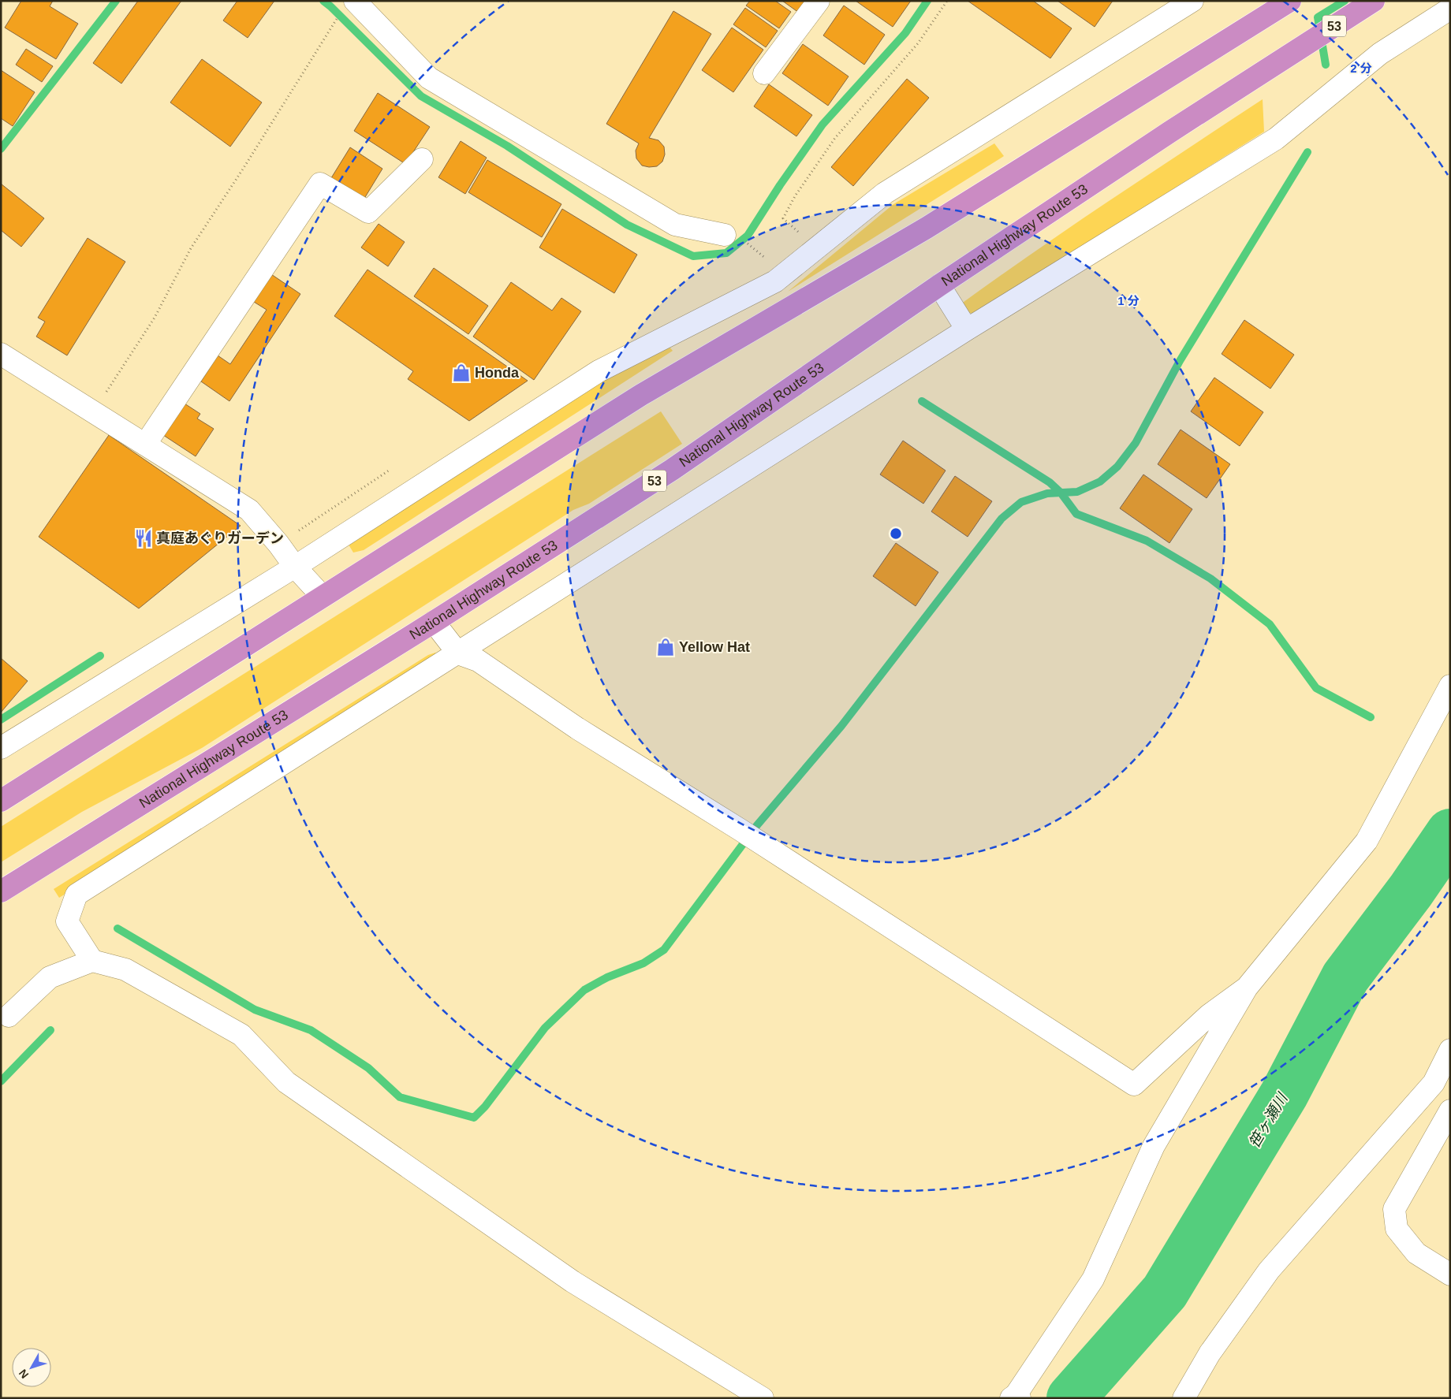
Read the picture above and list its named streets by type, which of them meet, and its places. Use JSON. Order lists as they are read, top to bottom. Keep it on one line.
{"streets":{"highway":["53","National Highway Route 53"]},"water":["笹ヶ瀬川"],"places":{"shop":["Honda","Yellow Hat"],"restaurant":["真庭あぐりガーデン"]},"north":"bottom left","rings":["2 分","1 分"]}
